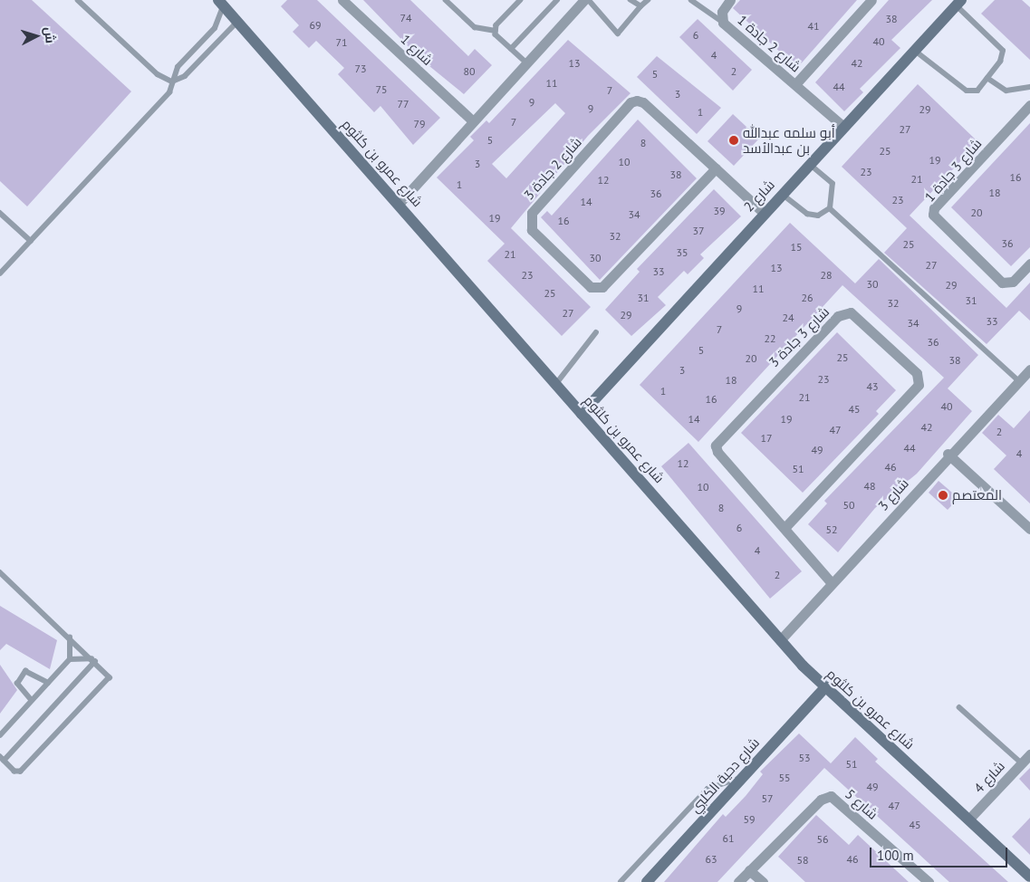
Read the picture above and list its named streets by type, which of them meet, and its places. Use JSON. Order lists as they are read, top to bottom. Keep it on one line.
{"streets":{"street":["شارع 2 جادة 1","شارع 1","شارع عمرو بن كلثوم","شارع 2 جادة 3","شارع 3 جادة 1","شارع 2","شارع 3 جادة 3","شارع 3","شارع دحية الكلبي","شارع 4","شارع 5"]},"crossings":[["شارع 2 جادة 1","شارع 2"],["شارع عمرو بن كلثوم","شارع 2"],["شارع عمرو بن كلثوم","شارع 3"],["شارع عمرو بن كلثوم","شارع دحية الكلبي"],["شارع عمرو بن كلثوم","شارع 4"],["شارع 2 جادة 3","شارع 2"],["شارع 3 جادة 3","شارع 3"]],"places":["أبو سلمه عبدالله بن عبدالأسد","المعتصم"],"house_numbers":["74","38","69","41","6","40","71","4","13","42","73","80","2","5","11","44","75","7","3","9","77","9","29","1","7","79","27","5","8","25","19","10","3","23","38","16","21","12","1","18","36","23","14","39","20","34","19","16","37","32","36","25","15","35","21","30","27","13","33","23","28","30","29","11","25","31","26","31","32","9","27","29","24","33","34","7","22","36","5","25","20","38","3","23","18","43","1","21","16","40","45","14","19","42","47","2","17","44","49","4","12","46","51","48","10","50","8","6","52","4","2","53","51","55","49","57","47","59","45","61","56","63","46","58"],"scale_bar":"100 m","north":"right"}
